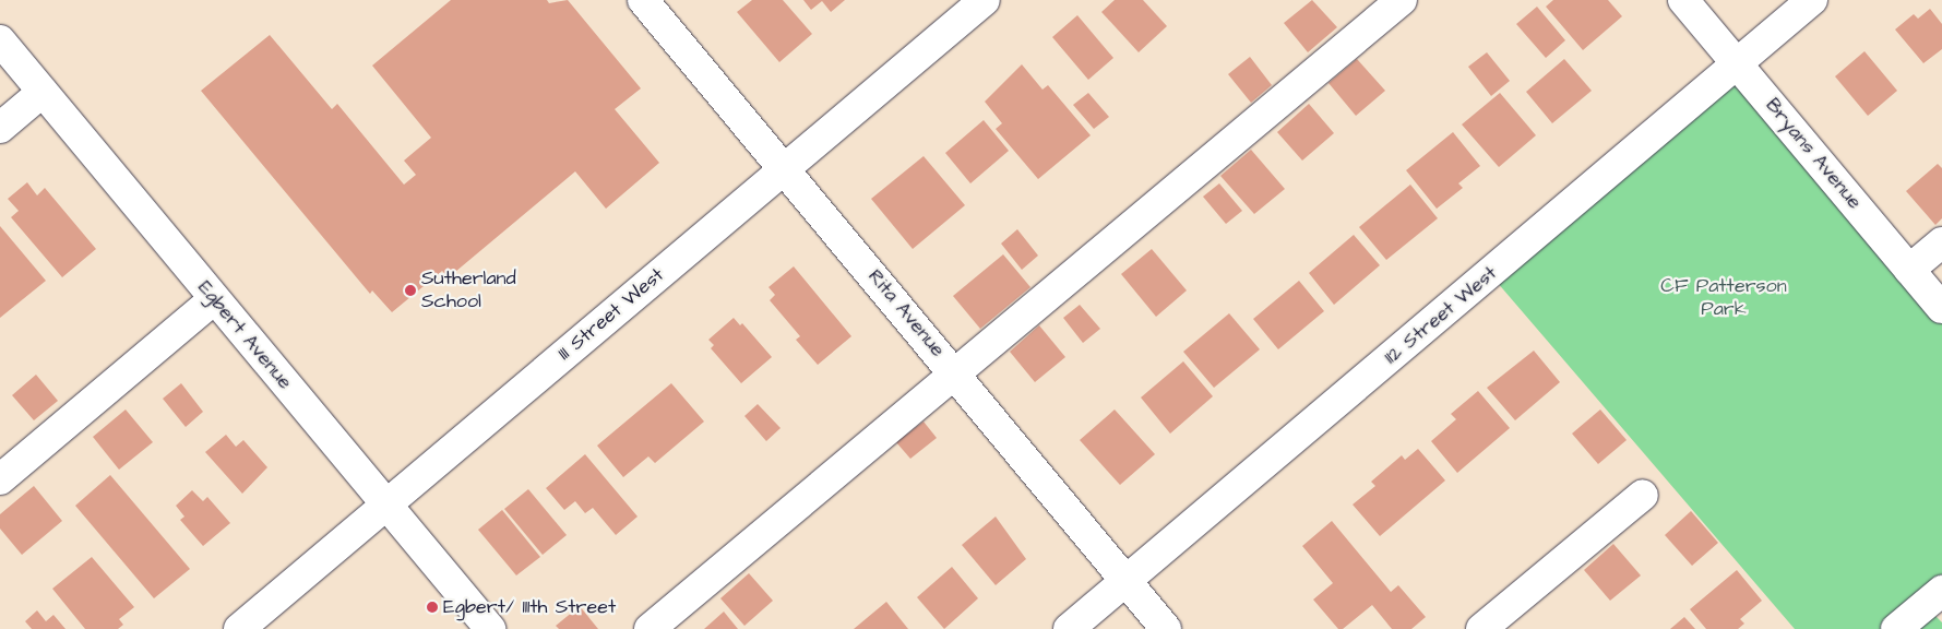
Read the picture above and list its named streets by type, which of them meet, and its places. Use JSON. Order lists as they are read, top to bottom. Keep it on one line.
{"streets":{"street":["Bryans Avenue","Rita Avenue","111 Street West","112 Street West","Egbert Avenue"]},"crossings":[["Bryans Avenue","112 Street West"],["Rita Avenue","111 Street West"],["Rita Avenue","112 Street West"],["111 Street West","Egbert Avenue"]],"parks":["CF Patterson Park"],"places":["Sutherland School","Egbert/ 111th Street"]}
